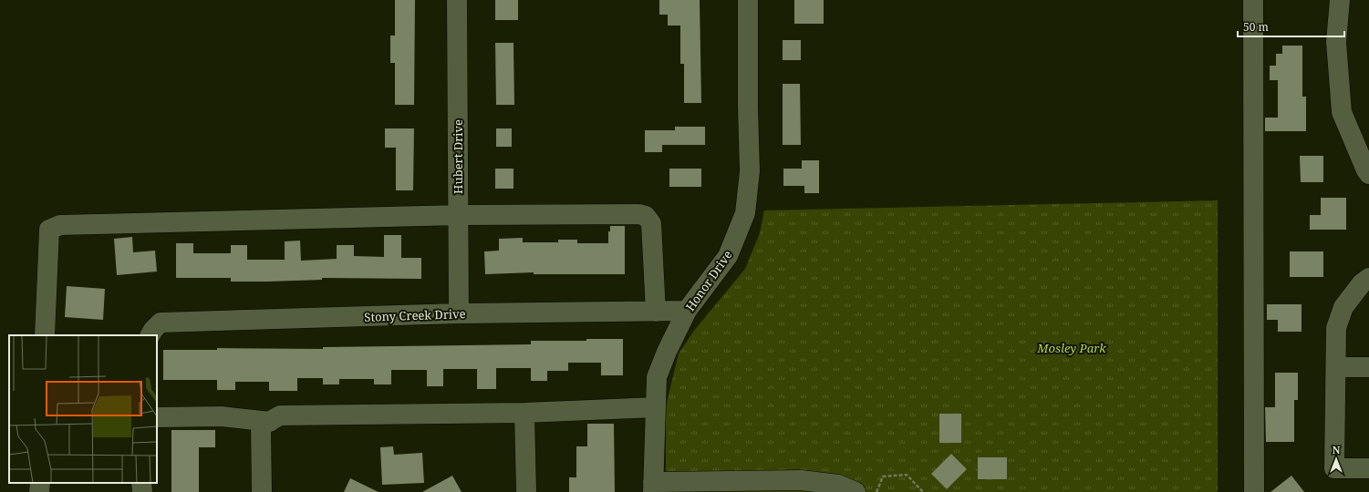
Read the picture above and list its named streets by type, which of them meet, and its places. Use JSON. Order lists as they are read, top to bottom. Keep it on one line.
{"streets":{"street":["Hubert Drive","Honor Drive","Stony Creek Drive"]},"crossings":[["Hubert Drive","Stony Creek Drive"],["Honor Drive","Stony Creek Drive"]],"parks":["Mosley Park"],"scale_bar":"50 m","north":"top"}
